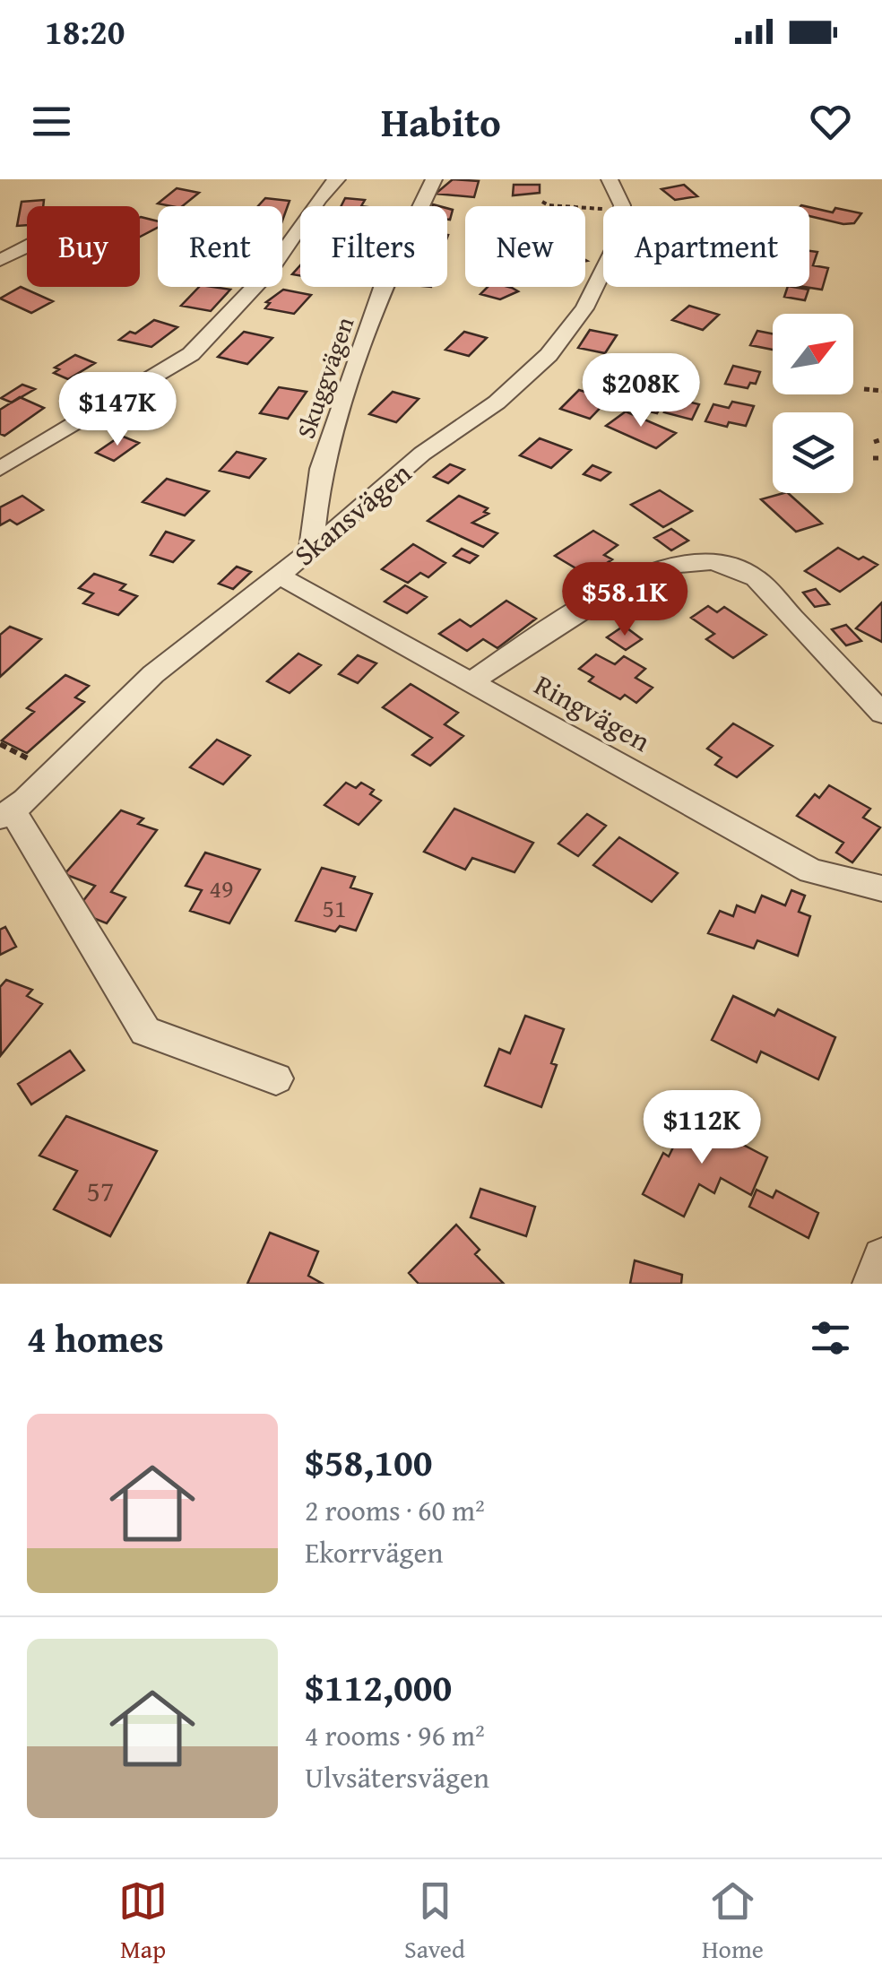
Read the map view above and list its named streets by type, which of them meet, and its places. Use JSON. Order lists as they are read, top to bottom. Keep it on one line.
{"streets":{"street":["Skuggvägen","Skansvägen","Ringvägen"]},"crossings":[["Skuggvägen","Skansvägen"],["Skansvägen","Ringvägen"]],"house_numbers":["49","51","57"],"north":"top right","page":{"status":"18:20","header":"Habito","chip":["Buy","Rent","Filters","New","Apartment"],"price":["$208K","$147K","$58.1K","$112K"],"heading":"4 homes","list":[{"name":"$58,100","note":"2 rooms · 60 m² · Ekorrvägen"},{"name":"$112,000","note":"4 rooms · 96 m² · Ulvsätersvägen"}],"tabs":["Map","Saved","Home"]}}
